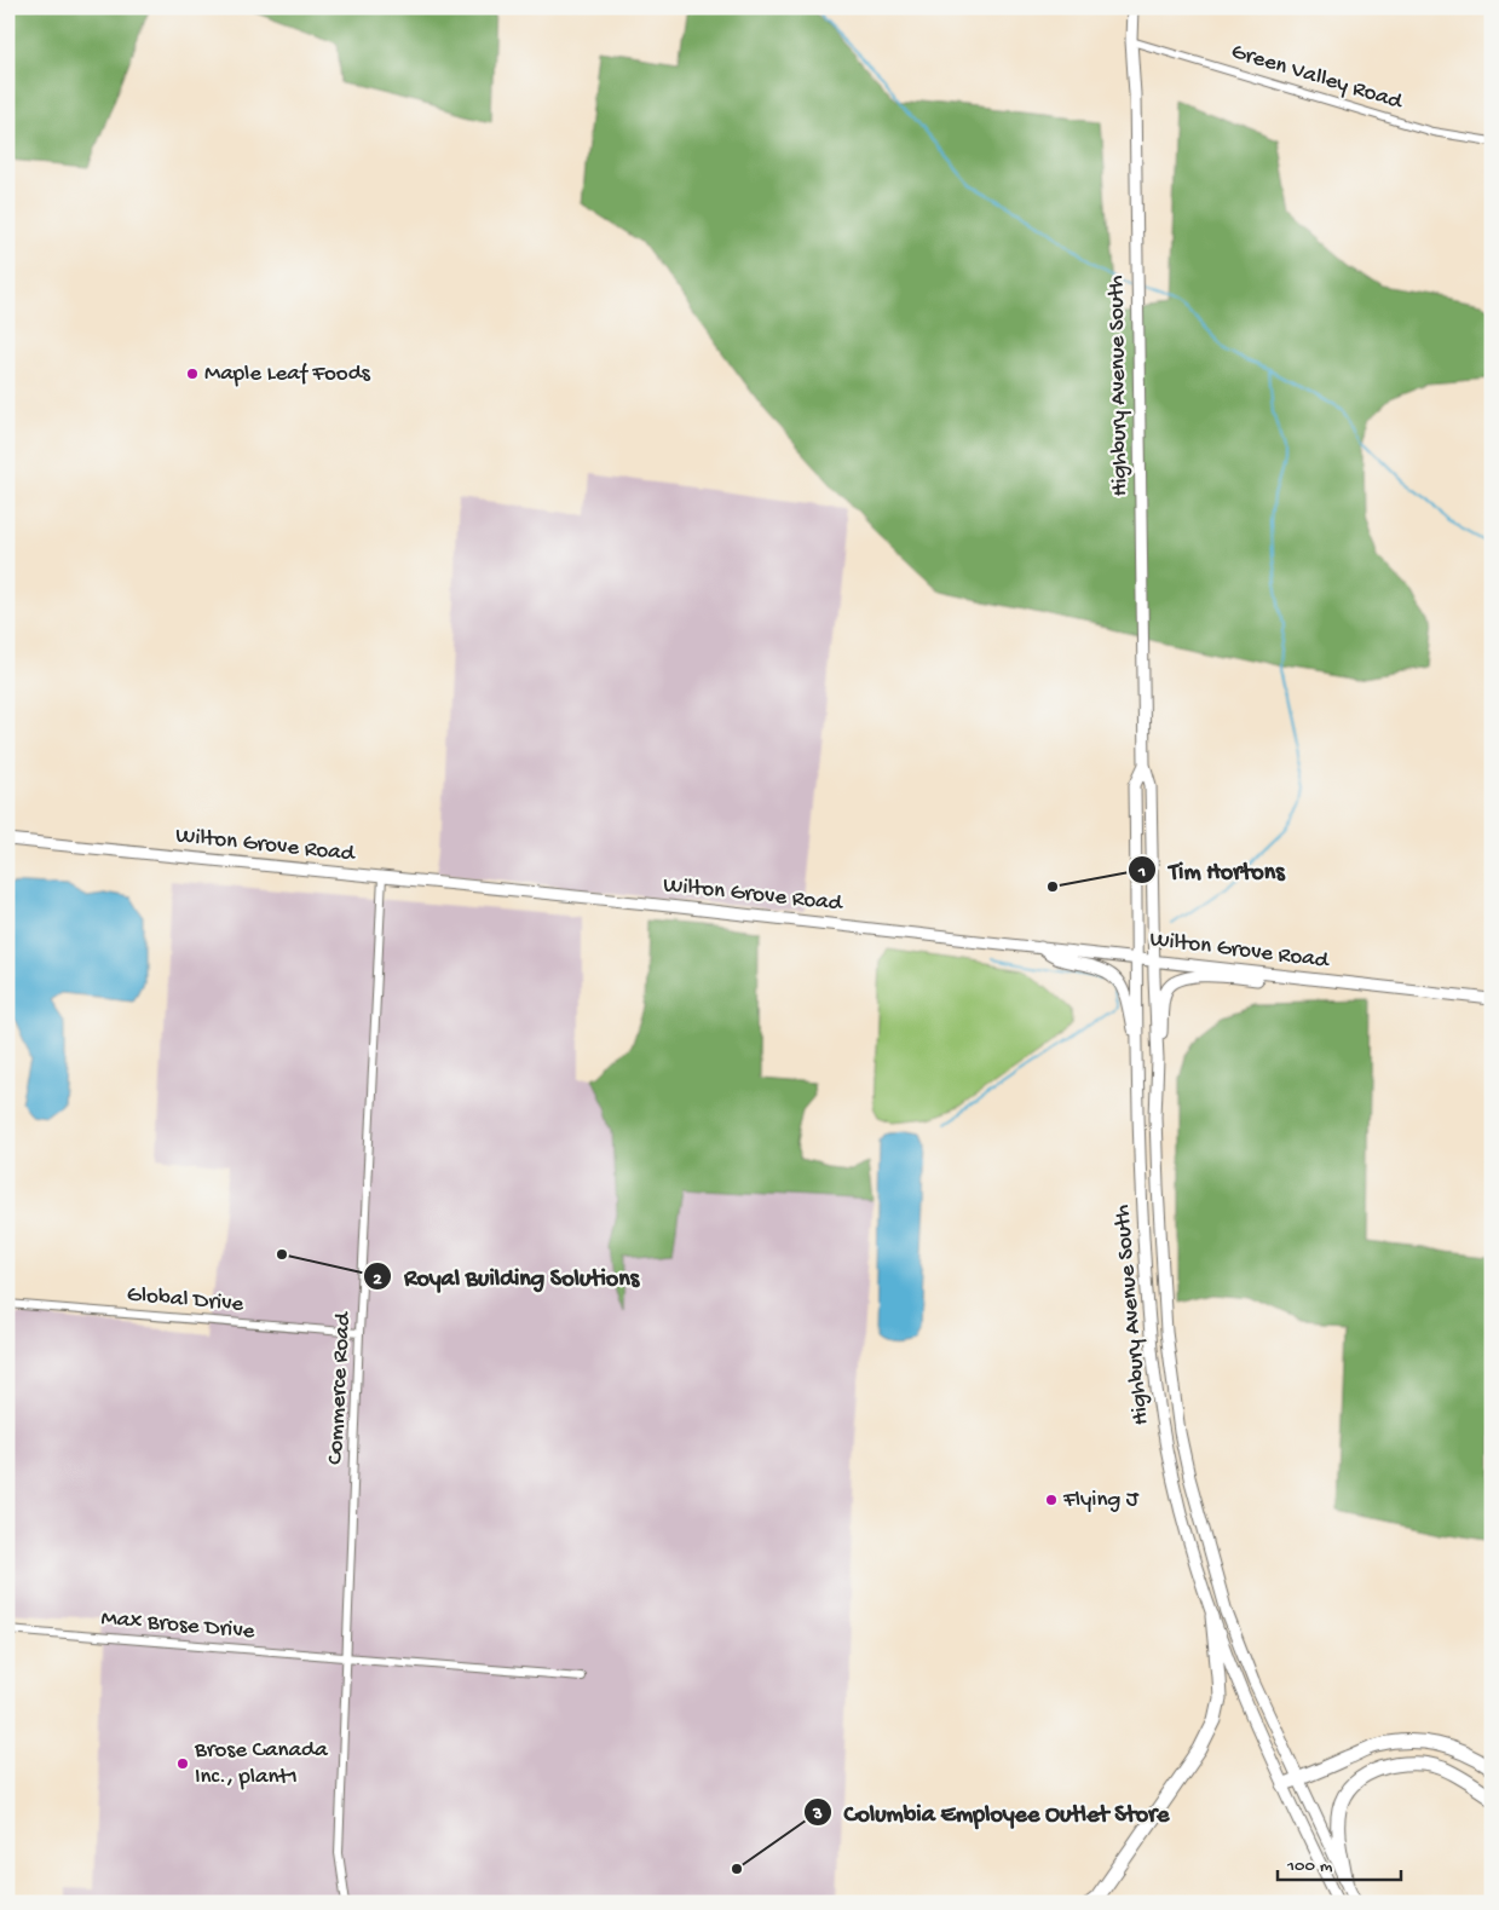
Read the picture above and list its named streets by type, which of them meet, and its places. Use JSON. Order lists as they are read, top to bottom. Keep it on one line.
{"streets":{"main road":["Highbury Avenue South","Wilton Grove Road"],"street":["Green Valley Road","Global Drive","Commerce Road","Max Brose Drive"]},"crossings":[["Green Valley Road","Highbury Avenue South"],["Highbury Avenue South","Wilton Grove Road"],["Wilton Grove Road","Commerce Road"],["Global Drive","Commerce Road"],["Commerce Road","Max Brose Drive"]],"places":["Maple Leaf Foods","Tim Hortons","Royal Building Solutions","Flying J","Brose Canada Inc., plant1","Columbia Employee Outlet Store"],"scale_bar":"100 m"}
